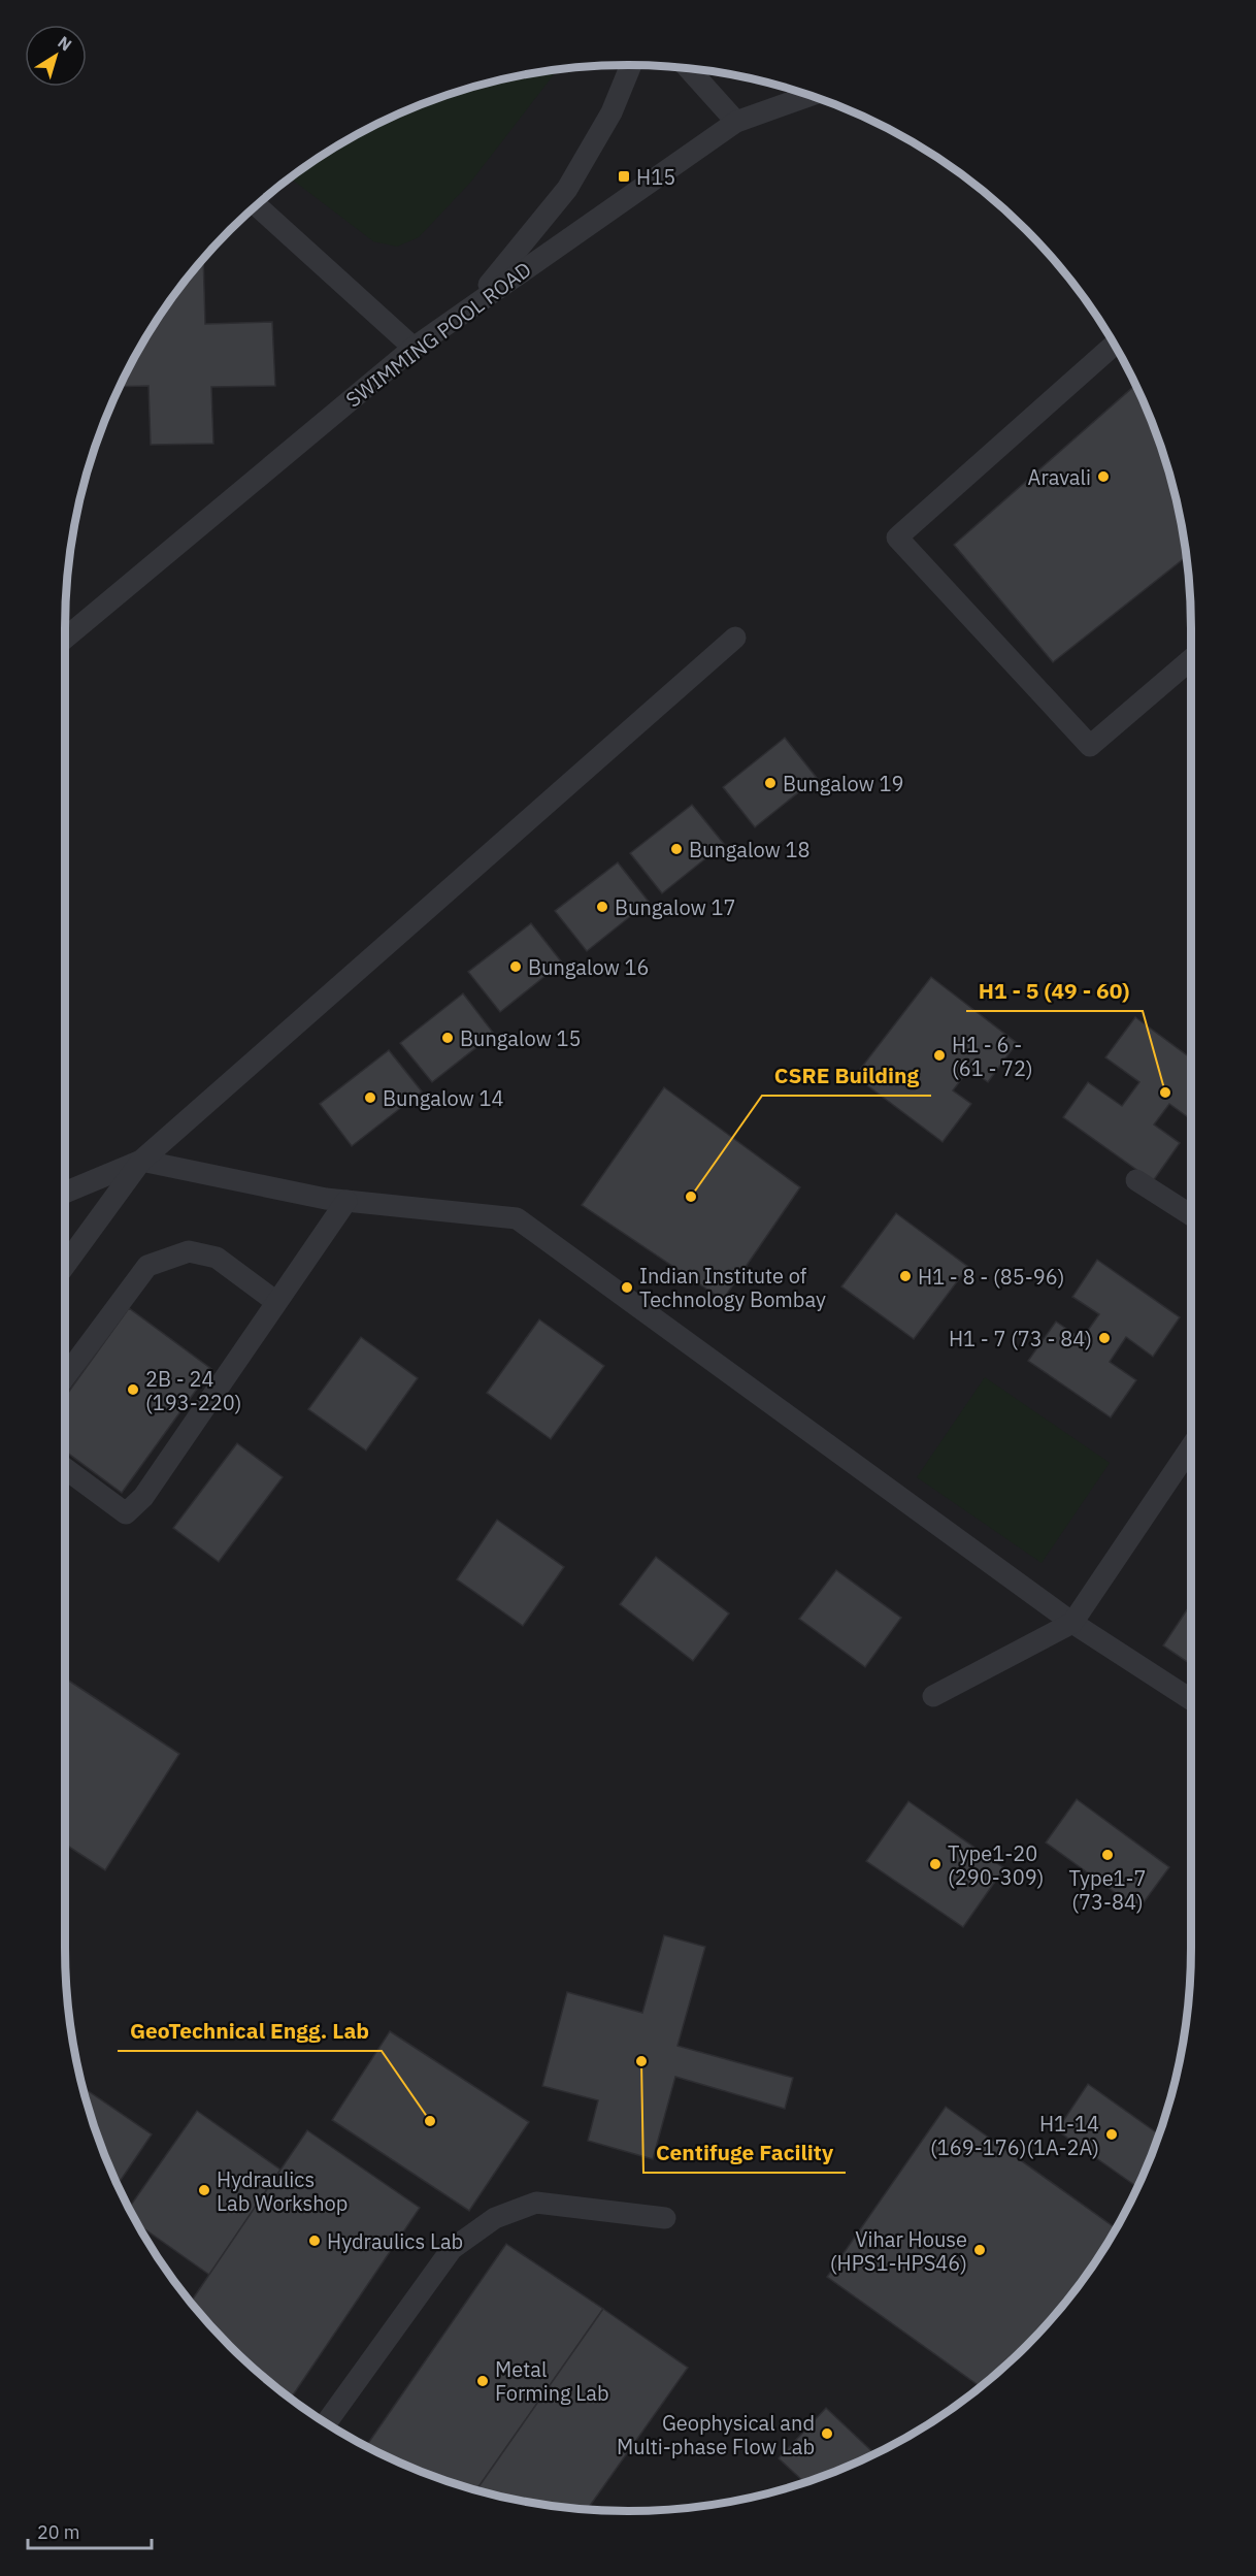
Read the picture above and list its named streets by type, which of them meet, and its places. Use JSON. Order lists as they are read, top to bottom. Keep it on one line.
{"streets":{"lane":["SWIMMING POOL ROAD"]},"places":{"transit":["H15"],"other":["Aravali","Bungalow 19","Bungalow 18","Bungalow 17","Bungalow 16","Bungalow 15","H1 - 6 - (61 - 72)","H1 - 5 (49 - 60)","Bungalow 14","CSRE Building","H1 - 8 - (85-96)","Indian Institute of Technology Bombay","H1 - 7 (73 - 84)","2B - 24 (193-220)","Type1-7 (73-84)","Type1-20 (290-309)","Centifuge Facility","GeoTechnical Engg. Lab","H1-14 (169-176)(1A-2A)","Hydraulics Lab Workshop","Hydraulics Lab","Vihar House (HPS1-HPS46)","Metal Forming Lab","Geophysical and Multi-phase Flow Lab"]},"scale_bar":"20 m","north":"top right"}
